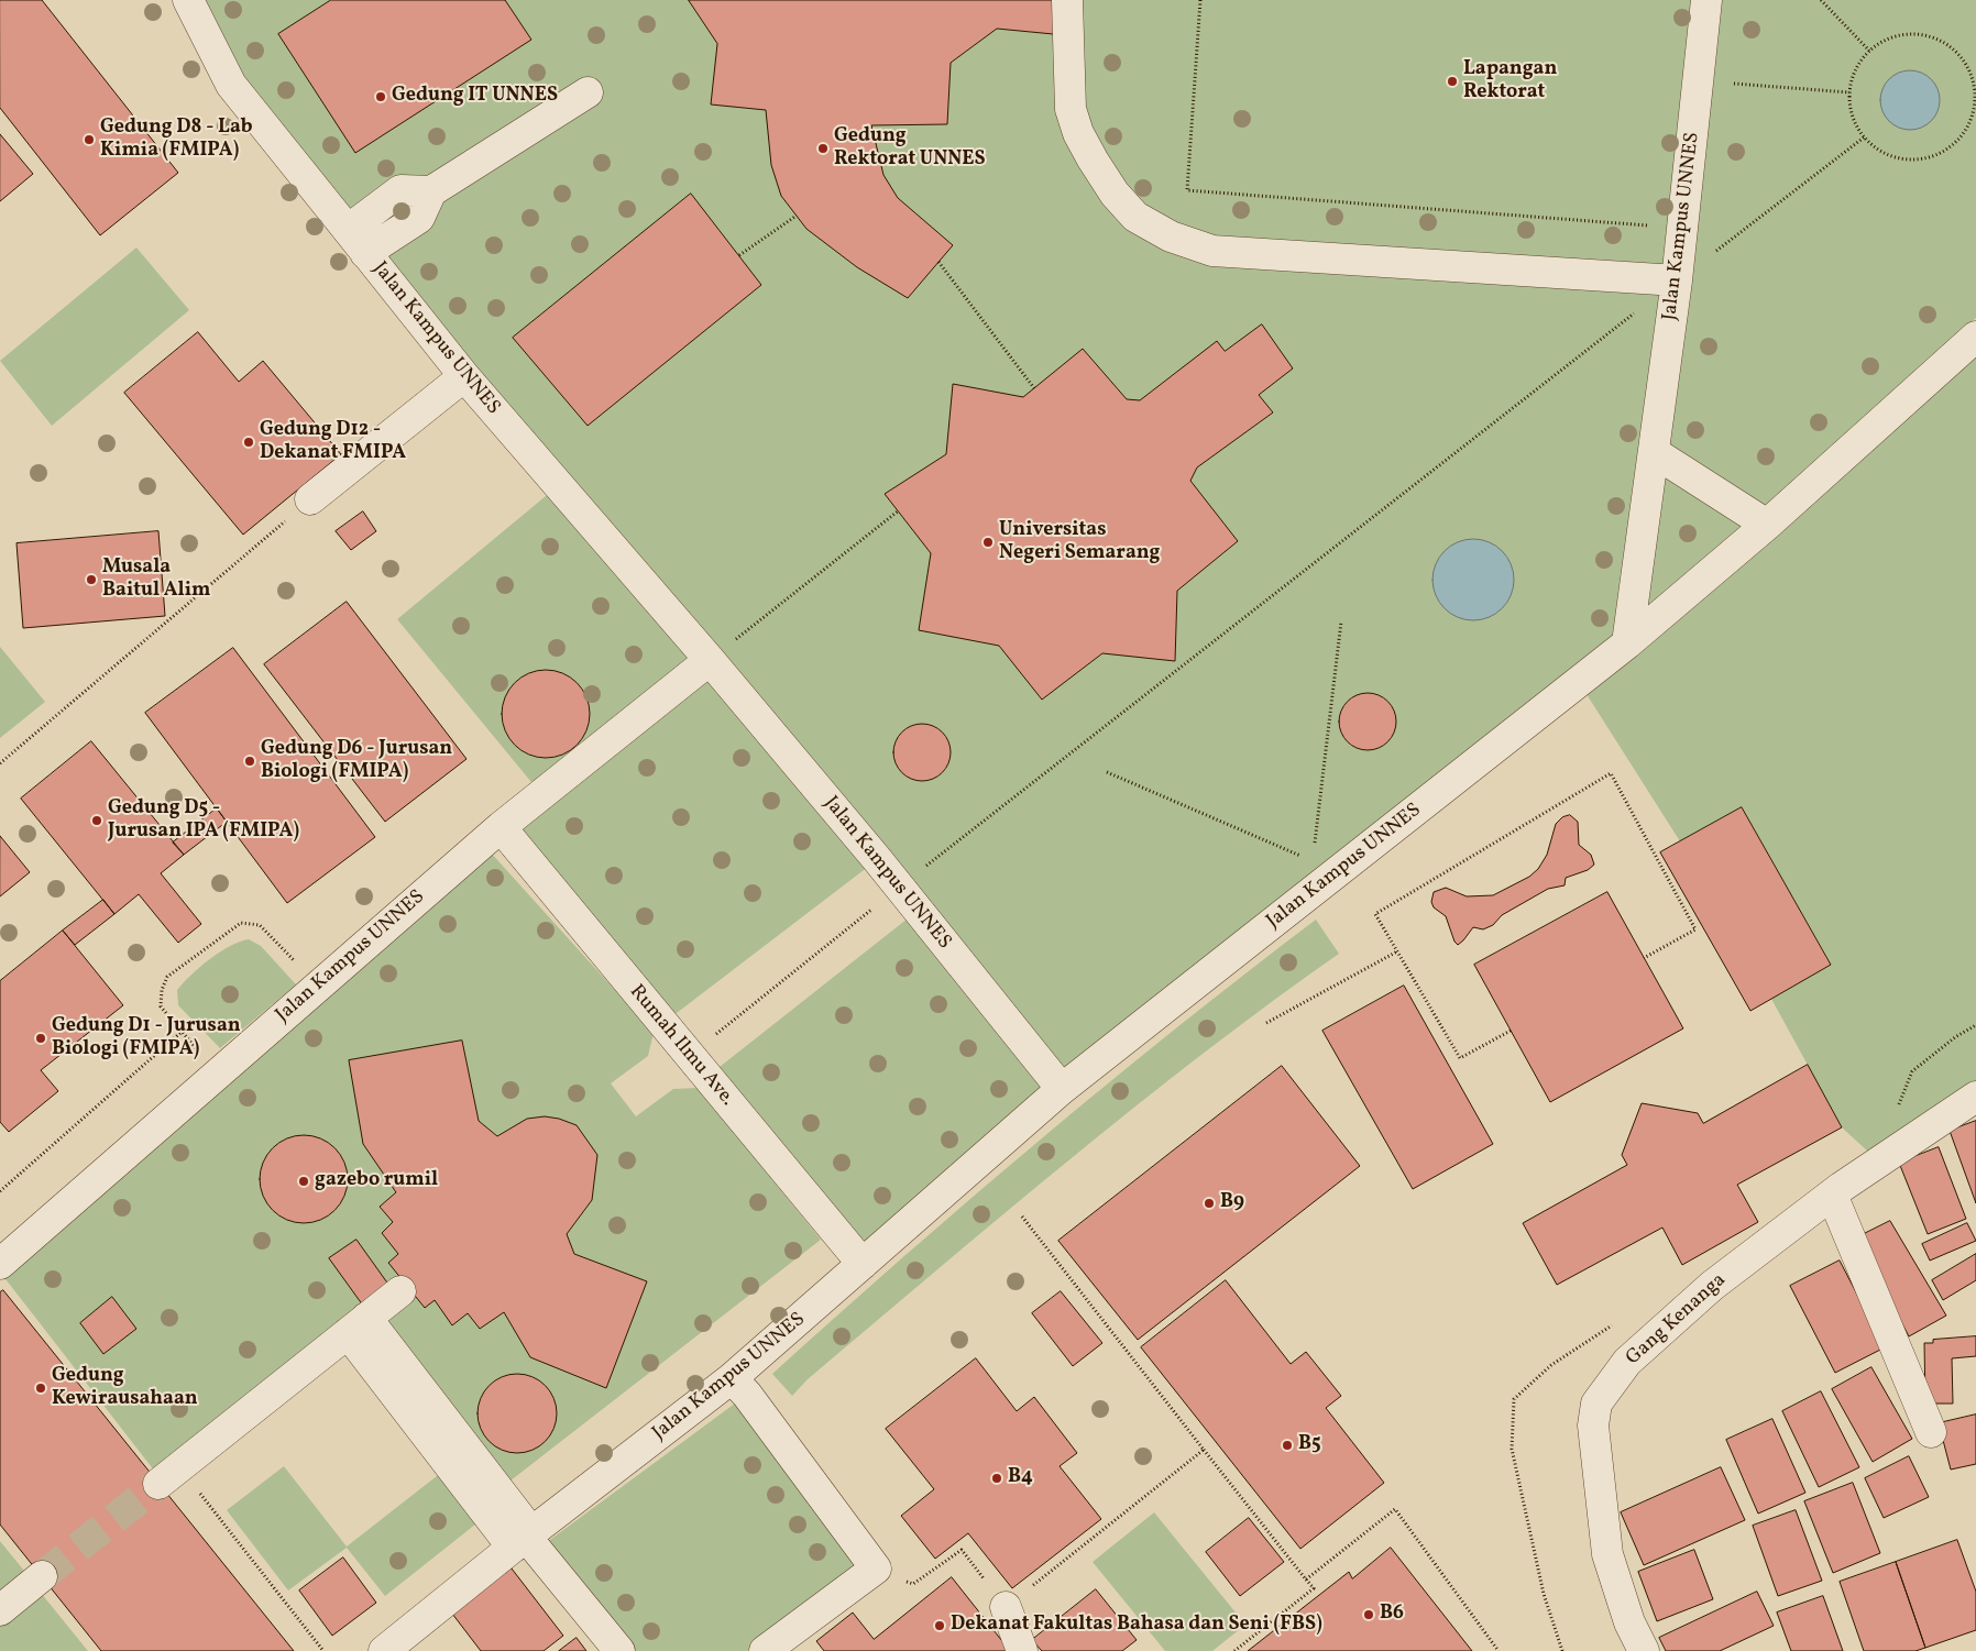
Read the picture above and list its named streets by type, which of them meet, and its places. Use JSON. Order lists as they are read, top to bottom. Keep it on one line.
{"streets":{"street":["Jalan Kampus UNNES","Rumah Ilmu Ave.","Gang Kenanga"]},"crossings":[["Jalan Kampus UNNES","Rumah Ilmu Ave."]],"places":["Lapangan Rektorat","Gedung IT UNNES","Gedung D8 - Lab Kimia (FMIPA)","Gedung Rektorat UNNES","Gedung D12 - Dekanat FMIPA","Universitas Negeri Semarang","Musala Baitul Alim","Gedung D6 - Jurusan Biologi (FMIPA)","Gedung D5 - Jurusan IPA (FMIPA)","Gedung D1 - Jurusan Biologi (FMIPA)","gazebo rumil","B9","Gedung Kewirausahaan","B5","B4","B6","Dekanat Fakultas Bahasa dan Seni (FBS)"]}
